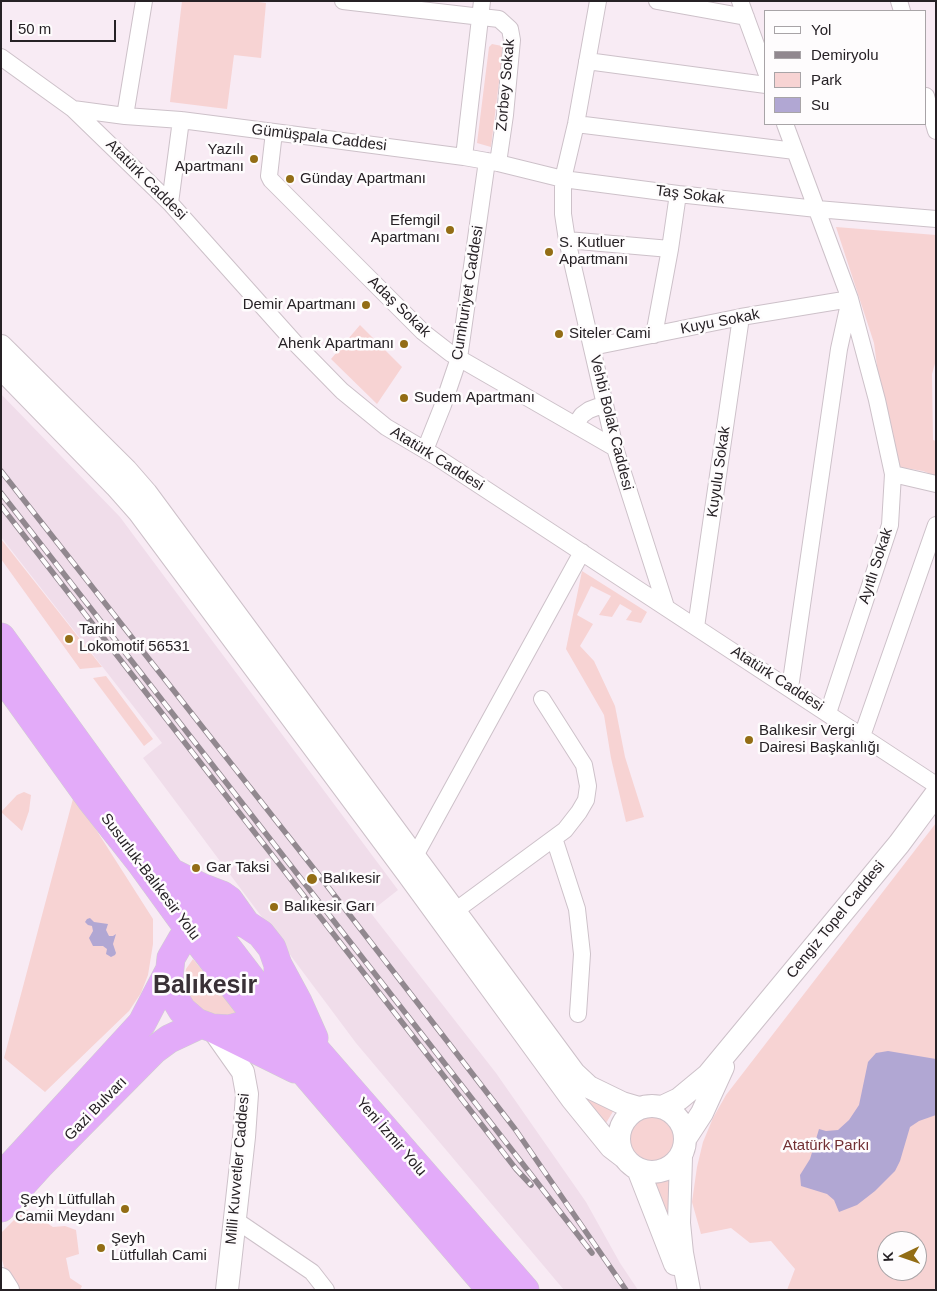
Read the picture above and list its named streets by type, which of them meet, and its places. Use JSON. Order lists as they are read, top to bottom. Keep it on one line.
{"streets":{"highway":["Susurluk-Balıkesir Yolu","Gazi Bulvarı","Yeni İzmir Yolu"],"main road":["Cengiz Topel Caddesi","Milli Kuvvetler Caddesi"],"street":["Zorbey Sokak","Gümüşpala Caddesi","Atatürk Caddesi","Taş Sokak","Cumhuriyet Caddesi","Adaş Sokak","Kuyu Sokak","Vehbi Bolak Caddesi","Kuyulu Sokak","Ayıtlı Sokak"]},"crossings":[["Zorbey Sokak","Gümüşpala Caddesi"],["Zorbey Sokak","Cumhuriyet Caddesi"],["Gümüşpala Caddesi","Atatürk Caddesi"],["Gümüşpala Caddesi","Taş Sokak"],["Gümüşpala Caddesi","Cumhuriyet Caddesi"],["Gümüşpala Caddesi","Adaş Sokak"],["Gümüşpala Caddesi","Vehbi Bolak Caddesi"],["Atatürk Caddesi","Cumhuriyet Caddesi"],["Atatürk Caddesi","Vehbi Bolak Caddesi"],["Atatürk Caddesi","Kuyulu Sokak"],["Atatürk Caddesi","Ayıtlı Sokak"],["Taş Sokak","Vehbi Bolak Caddesi"],["Taş Sokak","Ayıtlı Sokak"],["Cumhuriyet Caddesi","Adaş Sokak"],["Adaş Sokak","Vehbi Bolak Caddesi"],["Kuyu Sokak","Vehbi Bolak Caddesi"],["Kuyu Sokak","Kuyulu Sokak"],["Kuyu Sokak","Ayıtlı Sokak"],["Susurluk-Balıkesir Yolu","Yeni İzmir Yolu"],["Gazi Bulvarı","Milli Kuvvetler Caddesi"]],"districts":["Balıkesir"],"parks":["Atatürk Parkı"],"places":["Yazılı Apartmanı","Günday Apartmanı","Efemgil Apartmanı","S. Kutluer Apartmanı","Demir Apartmanı","Siteler Cami","Ahenk Apartmanı","Sudem Apartmanı","Tarihi Lokomotif 56531","Balıkesir Vergi Dairesi Başkanlığı","Gar Taksi","Balıkesir","Balıkesir Garı","Şeyh Lütfullah Camii Meydanı","Şeyh Lütfullah Cami"],"legend":["Yol","Demiryolu","Park","Su"],"scale_bar":"50 m","north":"left"}
